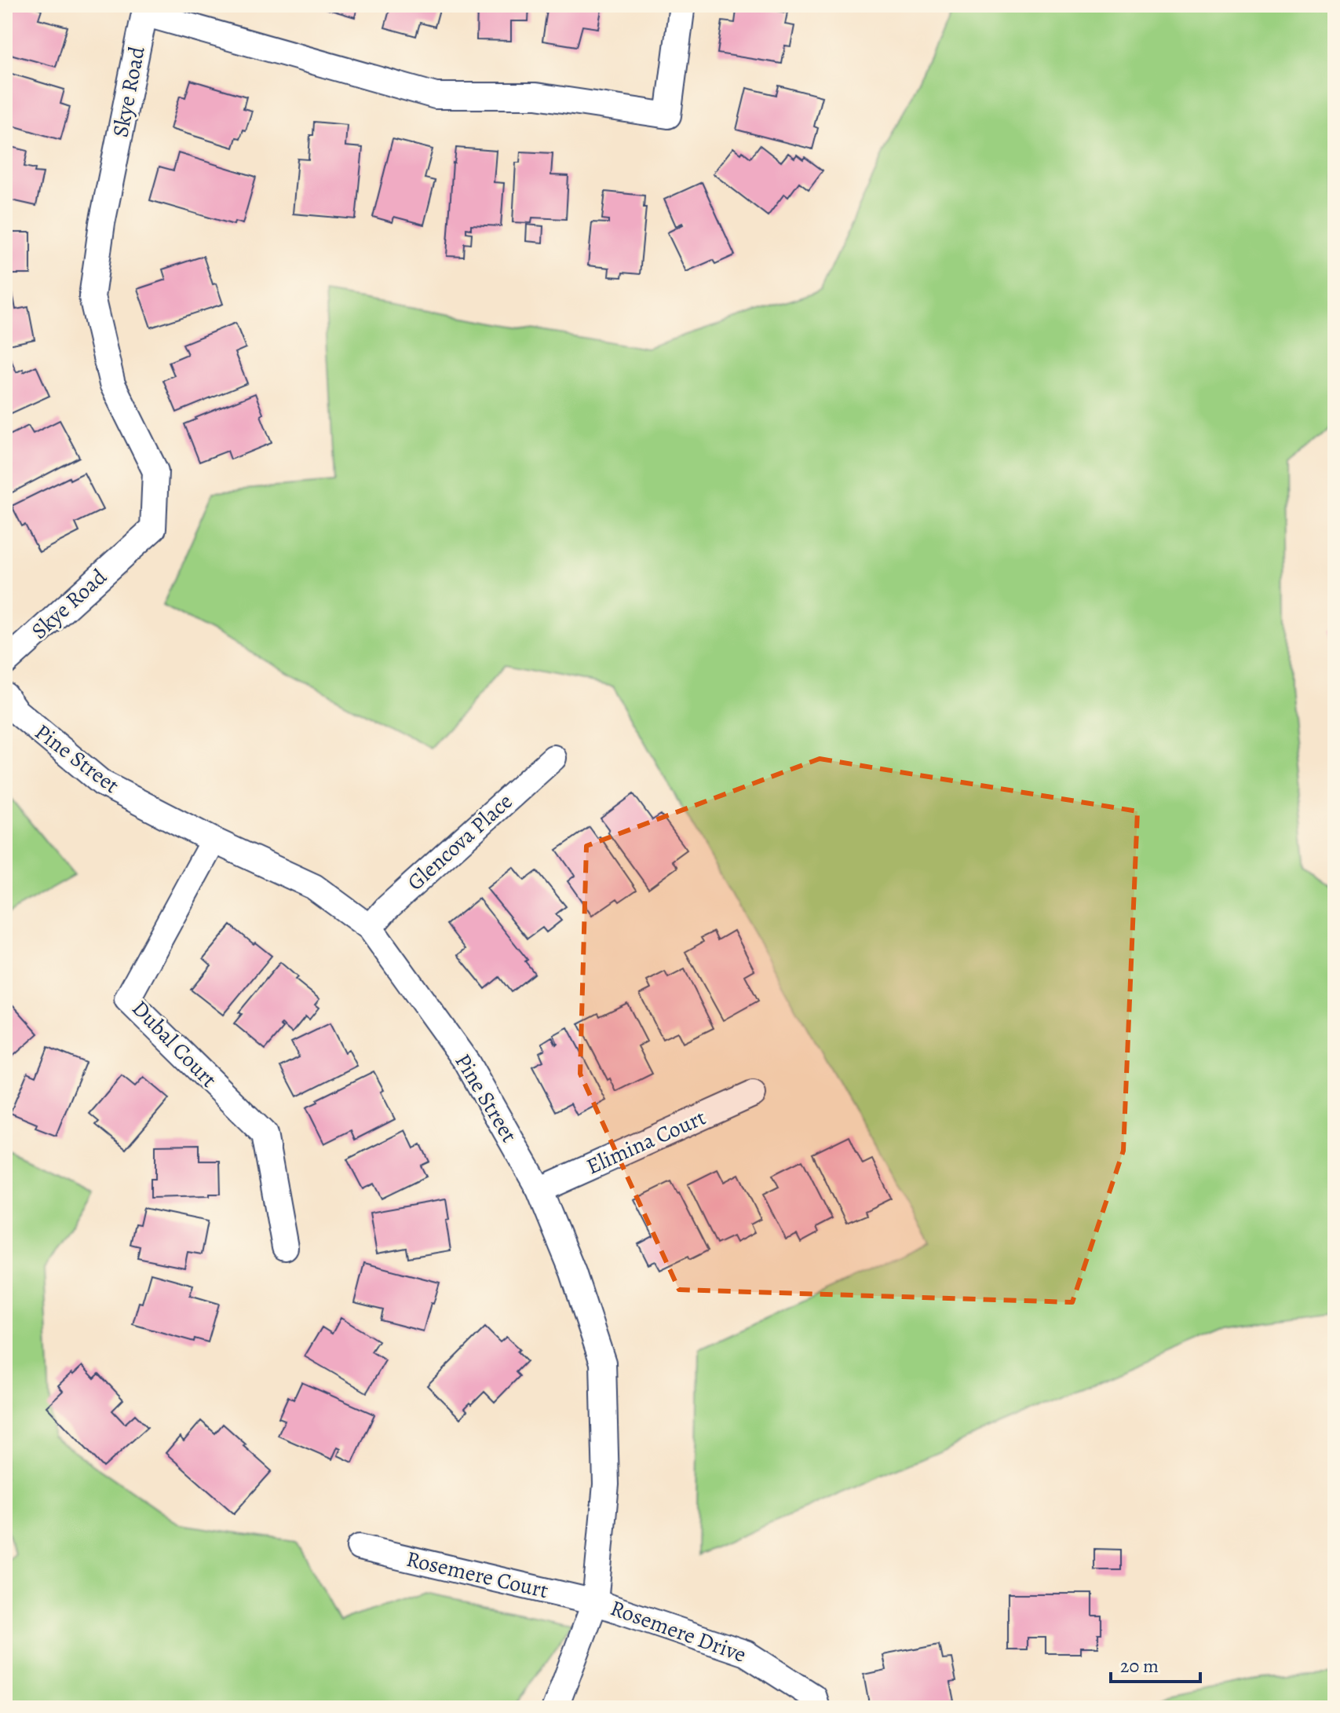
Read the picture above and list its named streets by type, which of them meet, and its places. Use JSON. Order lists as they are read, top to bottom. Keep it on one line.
{"streets":{"street":["Skye Road","Pine Street","Glencova Place","Dubal Court","Elimina Court","Rosemere Court","Rosemere Drive"]},"crossings":[["Pine Street","Glencova Place"],["Pine Street","Dubal Court"],["Pine Street","Elimina Court"],["Pine Street","Rosemere Court"],["Pine Street","Rosemere Drive"],["Rosemere Court","Rosemere Drive"]],"scale_bar":"20 m"}
